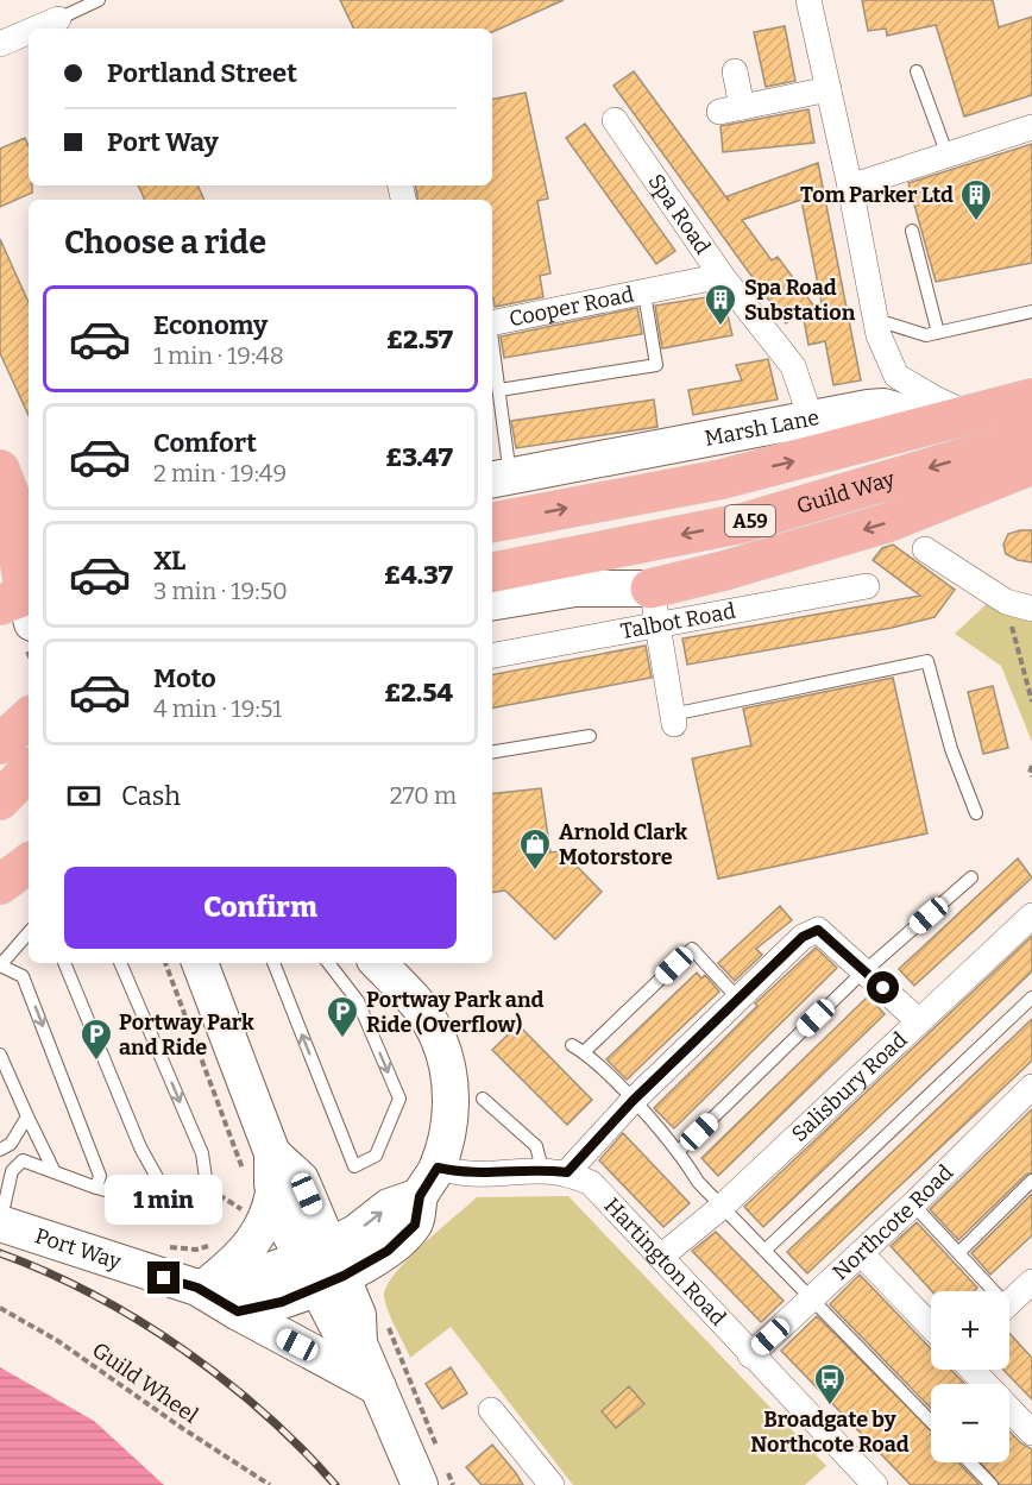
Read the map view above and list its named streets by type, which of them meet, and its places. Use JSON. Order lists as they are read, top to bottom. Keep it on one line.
{"streets":{"highway":["Guild Way","A59"],"street":["Spa Road","Cooper Road","Marsh Lane","Talbot Road","Salisbury Road","Northcote Road","Port Way","Hartington Road"],"path":["Guild Wheel"]},"crossings":[["Spa Road","Cooper Road"],["Spa Road","Marsh Lane"],["Cooper Road","Marsh Lane"],["Marsh Lane","Guild Way"],["Marsh Lane","A59"],["Guild Way","A59"],["Salisbury Road","Hartington Road"],["Northcote Road","Hartington Road"]],"places":{"building":["Tom Parker Ltd","Spa Road Substation"],"shop":["Arnold Clark Motorstore"],"parking":["Portway Park and Ride (Overflow)","Portway Park and Ride"],"bus stop":["Broadgate by Northcote Road"]},"page":{"banner":["Portland Street","Port Way"],"heading":"Choose a ride","list":[{"name":"Economy","note":"1 min · 19:48","value":"£2.57"},{"name":"Comfort","note":"2 min · 19:49","value":"£3.47"},{"name":"XL","note":"3 min · 19:50","value":"£4.37"},{"name":"Moto","note":"4 min · 19:51","value":"£2.54"}],"pay":["Cash","270 m"],"buttons":"Confirm","bubble":"1 min","map_buttons":["+","−"]}}
